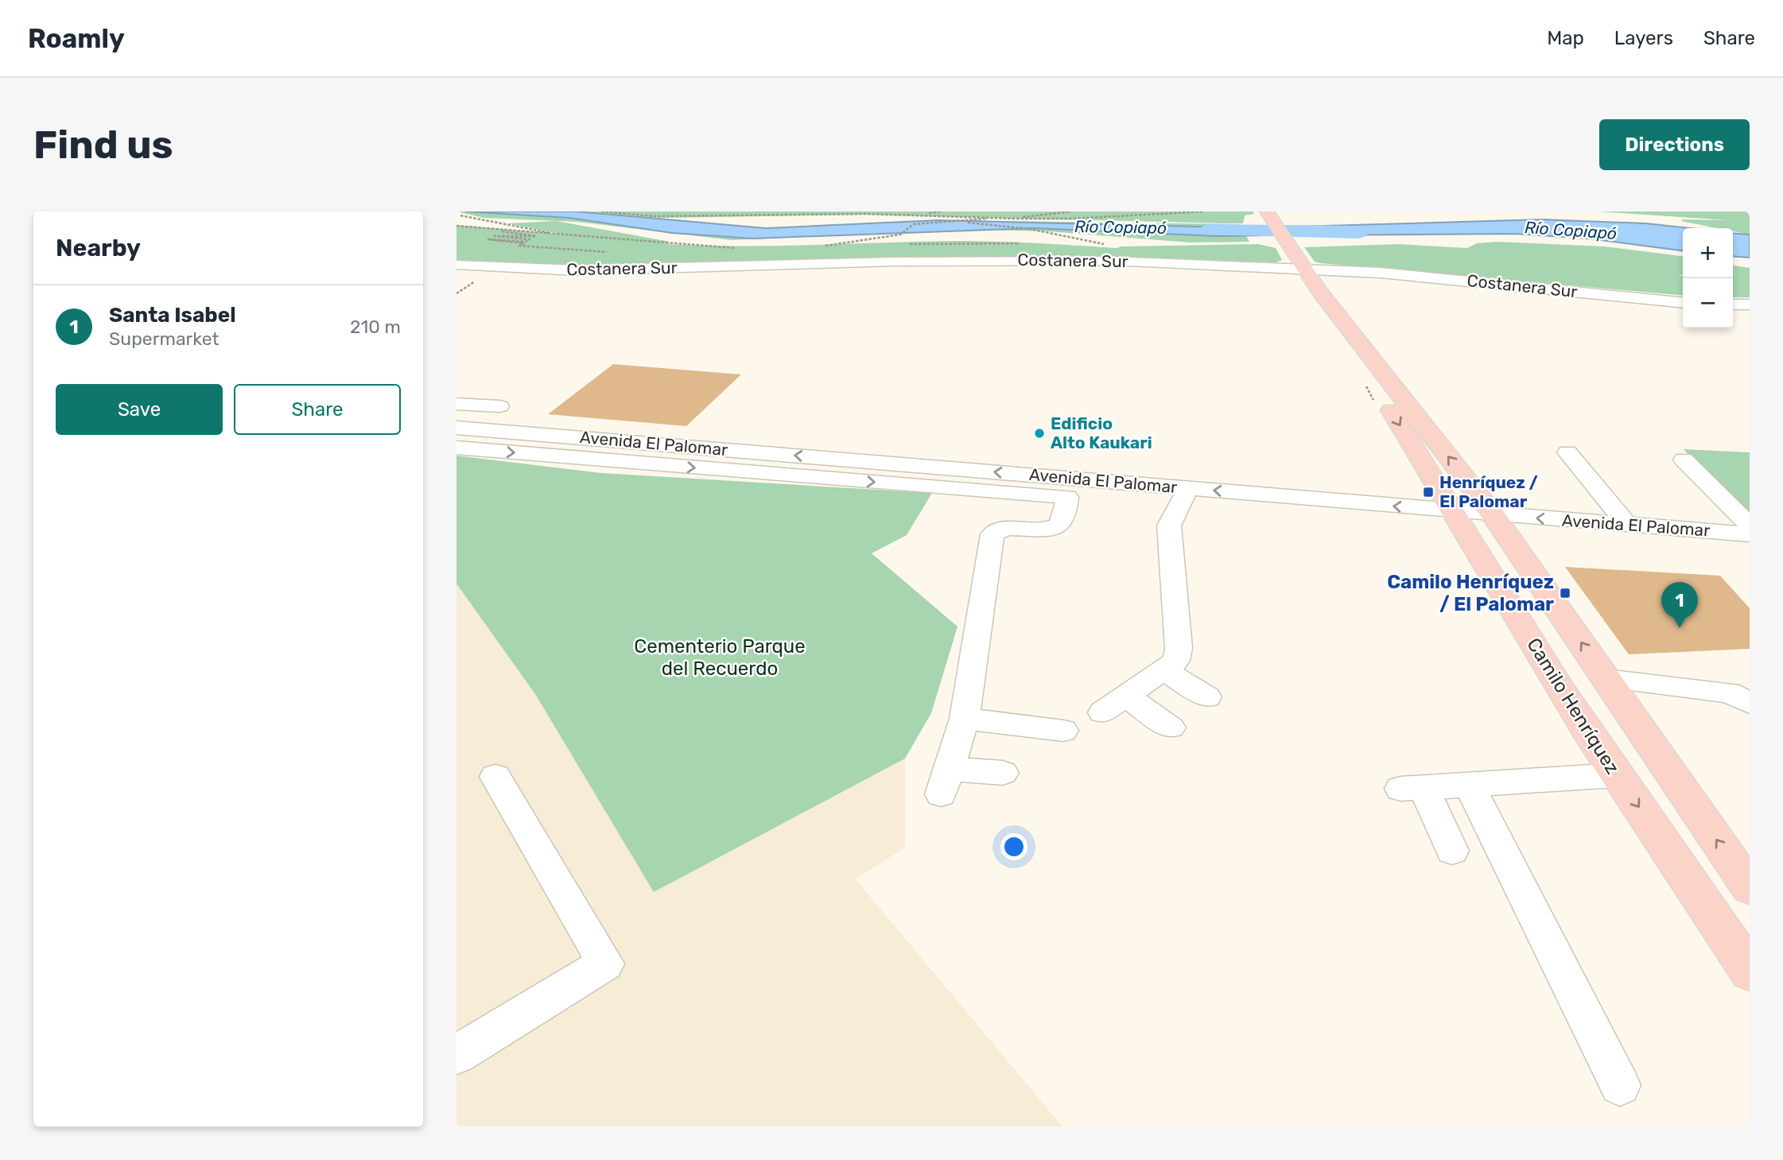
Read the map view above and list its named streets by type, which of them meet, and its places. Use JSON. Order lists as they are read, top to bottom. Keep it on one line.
{"streets":{"main road":["Camilo Henríquez"],"street":["Costanera Sur","Avenida El Palomar"]},"crossings":[["Costanera Sur","Camilo Henríquez"],["Avenida El Palomar","Camilo Henríquez"]],"water":["Río Copiapó"],"parks":["Cementerio Parque del Recuerdo"],"places":{"other":["Edificio Alto Kaukari"],"transit":["Henríquez / El Palomar","Camilo Henríquez / El Palomar"]},"page":{"header":"Roamly","nav":["Map","Layers","Share"],"buttons":["Directions",["Save","Share"]],"title":"Find us","heading":"Nearby","map_buttons":["+","−"],"list":[{"mark":"1","name":"Santa Isabel","note":"Supermarket","value":"210 m"}],"pins":"1"}}
